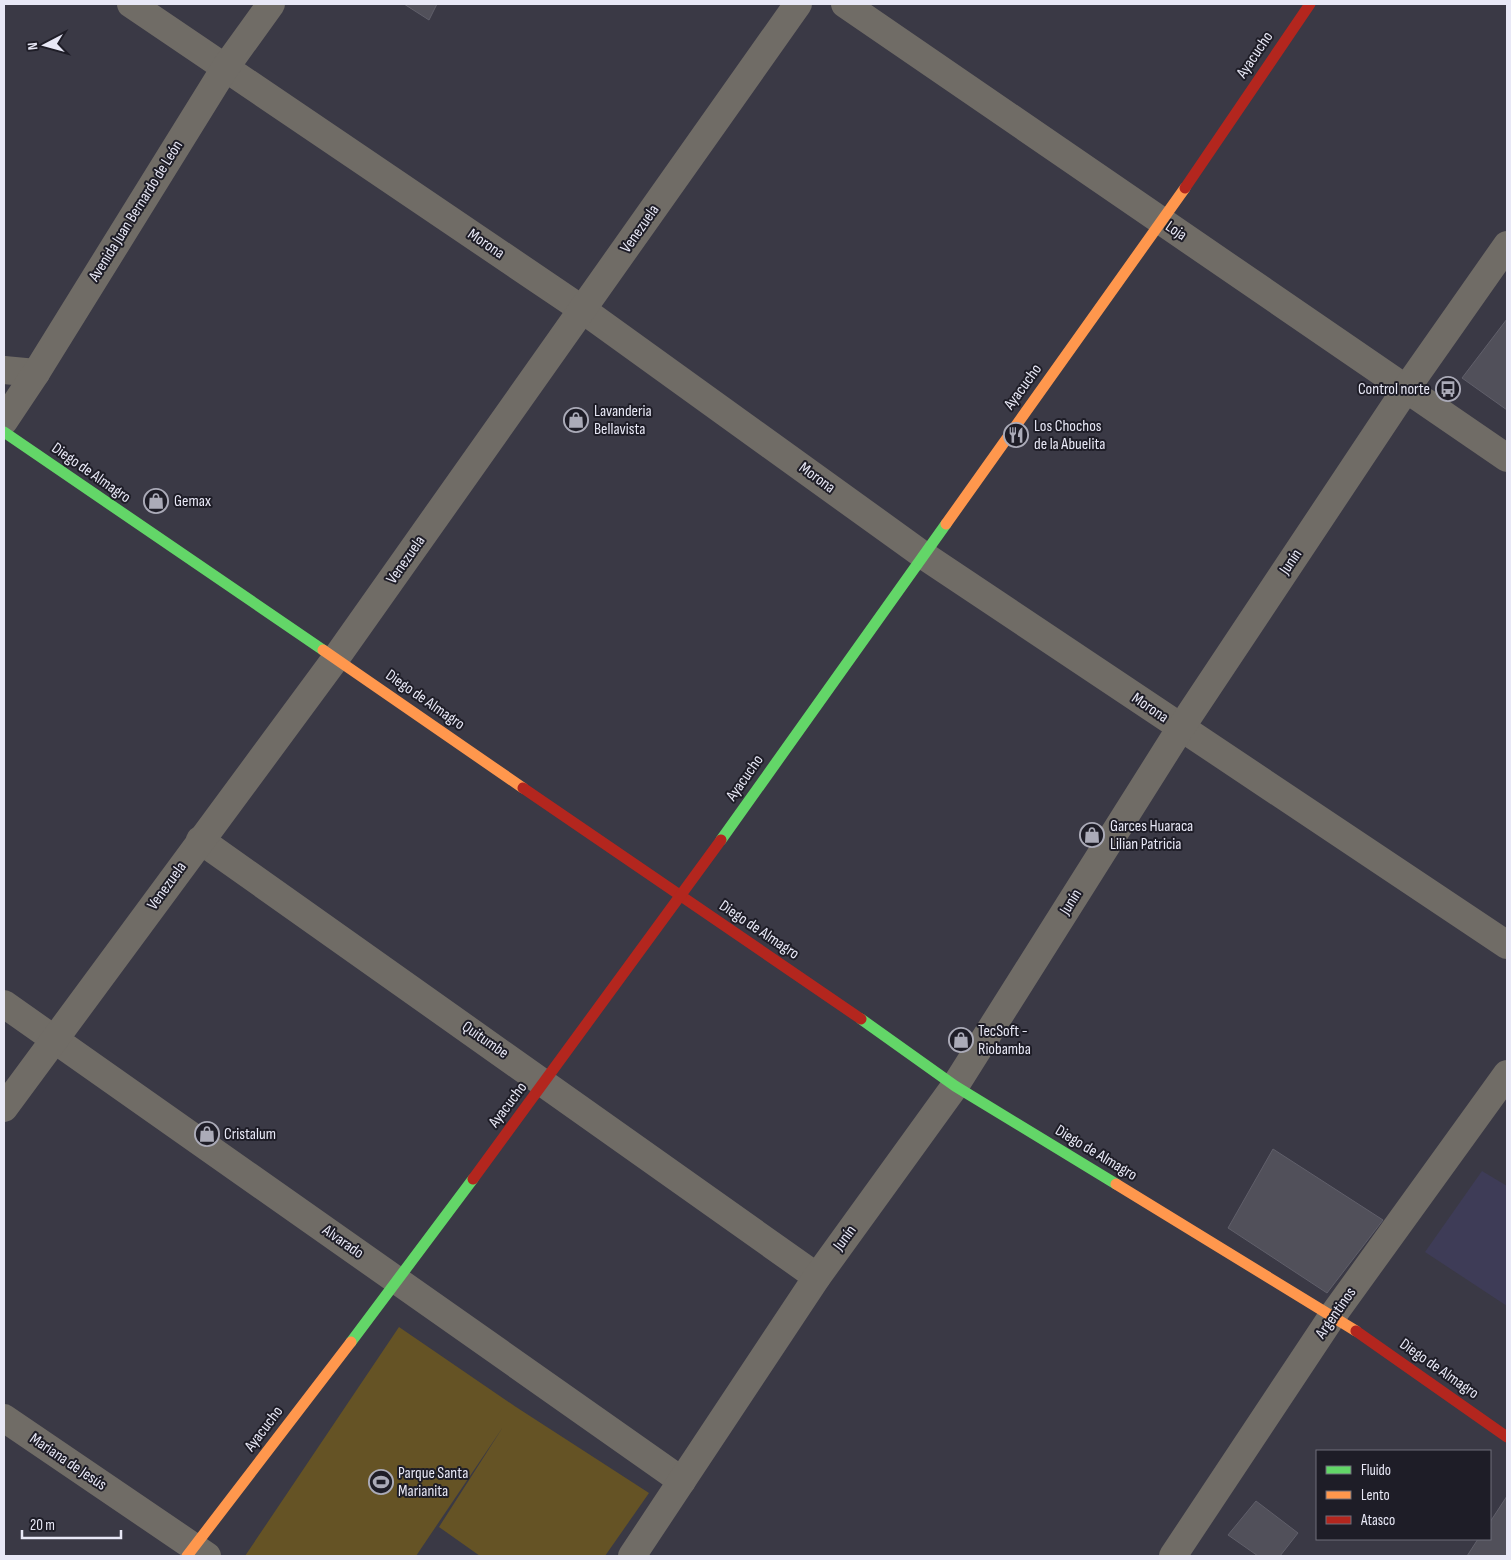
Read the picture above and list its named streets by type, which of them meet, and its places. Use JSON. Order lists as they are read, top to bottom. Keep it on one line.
{"streets":{"street":["Ayacucho","Avenida Juan Bernardo de León","Venezuela","Loja","Morona","Diego de Almagro","Junín","Quitumbe","Alvarado","Argentinos","Mariana de Jesús"]},"crossings":[["Ayacucho","Loja"],["Ayacucho","Morona"],["Ayacucho","Diego de Almagro"],["Ayacucho","Quitumbe"],["Ayacucho","Alvarado"],["Ayacucho","Mariana de Jesús"],["Avenida Juan Bernardo de León","Morona"],["Venezuela","Morona"],["Venezuela","Diego de Almagro"],["Venezuela","Quitumbe"],["Venezuela","Alvarado"],["Loja","Junín"],["Morona","Junín"],["Diego de Almagro","Junín"],["Diego de Almagro","Argentinos"],["Junín","Quitumbe"],["Junín","Alvarado"]],"places":{"bus stop":["Control norte"],"shop":["Lavanderia Bellavista","Gemax","Garces Huaraca Lilian Patricia","TecSoft - Riobamba","Cristalum"],"restaurant":["Los Chochos de la Abuelita"],"sports":["Parque Santa Marianita"]},"legend":["Fluido","Lento","Atasco"],"scale_bar":"20 m","north":"left"}
